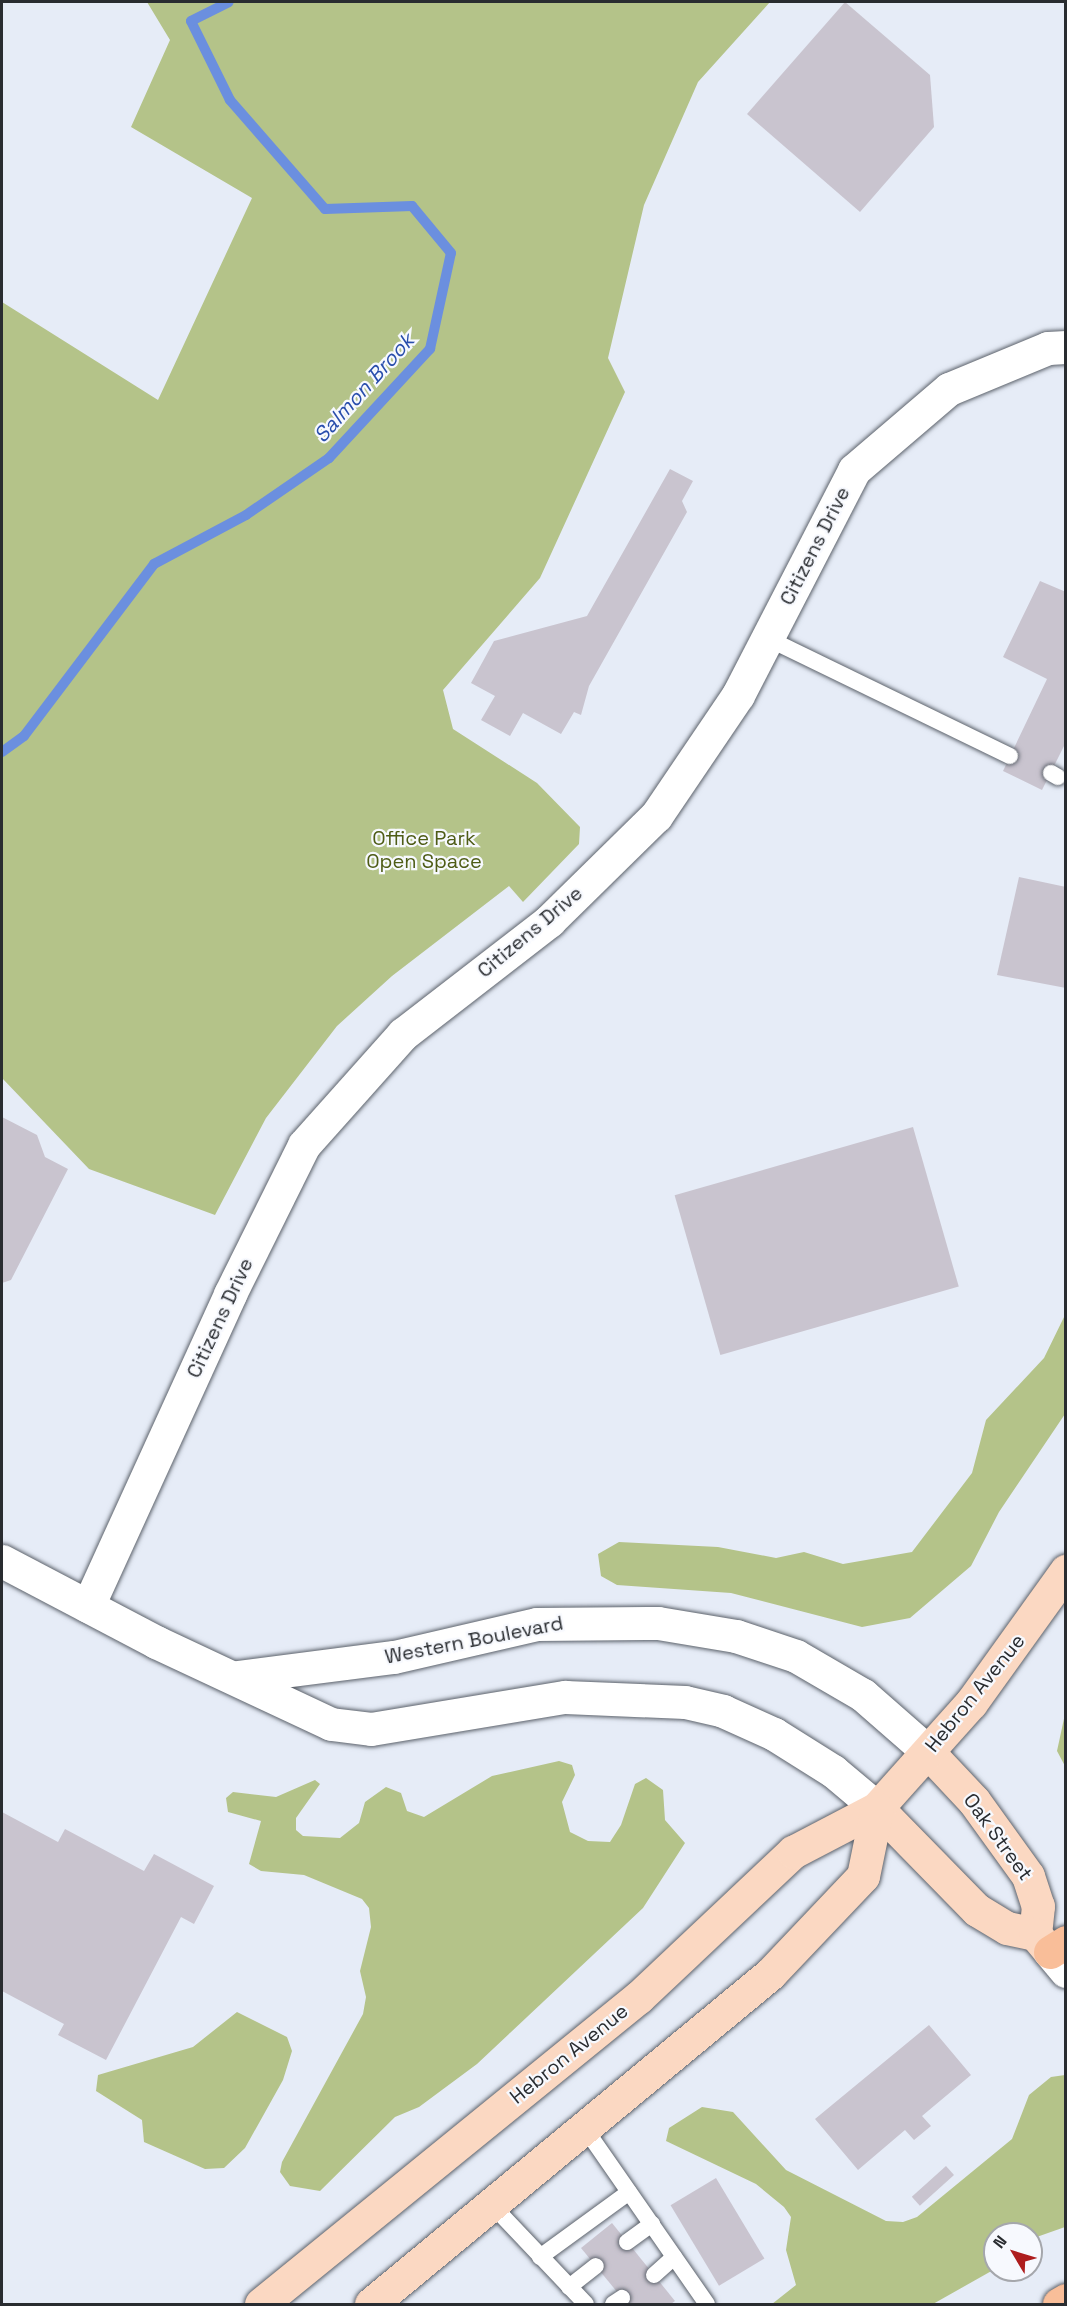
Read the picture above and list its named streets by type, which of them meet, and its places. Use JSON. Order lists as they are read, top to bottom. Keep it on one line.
{"streets":{"main road":["Hebron Avenue","Oak Street"],"street":["Citizens Drive","Western Boulevard"]},"crossings":[["Western Boulevard","Hebron Avenue"],["Western Boulevard","Oak Street"],["Hebron Avenue","Oak Street"]],"water":["Salmon Brook"],"parks":["Office Park Open Space"],"north":"top left"}
